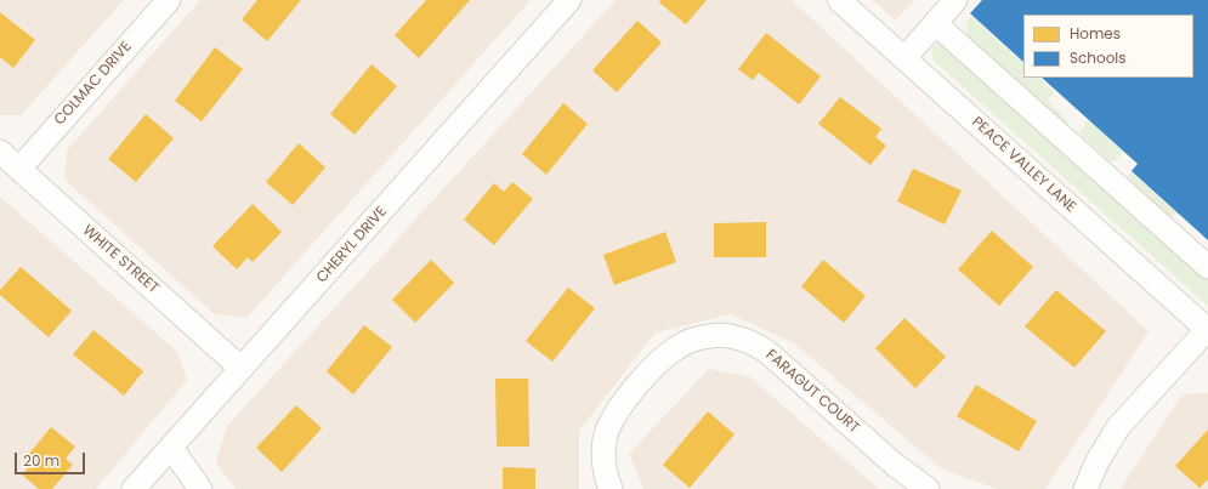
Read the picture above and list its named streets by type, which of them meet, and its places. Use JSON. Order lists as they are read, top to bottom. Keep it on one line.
{"streets":{"street":["COLMAC DRIVE","PEACE VALLEY LANE","CHERYL DRIVE","WHITE STREET","FARAGUT COURT"]},"crossings":[["COLMAC DRIVE","WHITE STREET"],["CHERYL DRIVE","WHITE STREET"]],"legend":["Homes","Schools"],"scale_bar":"20 m"}
